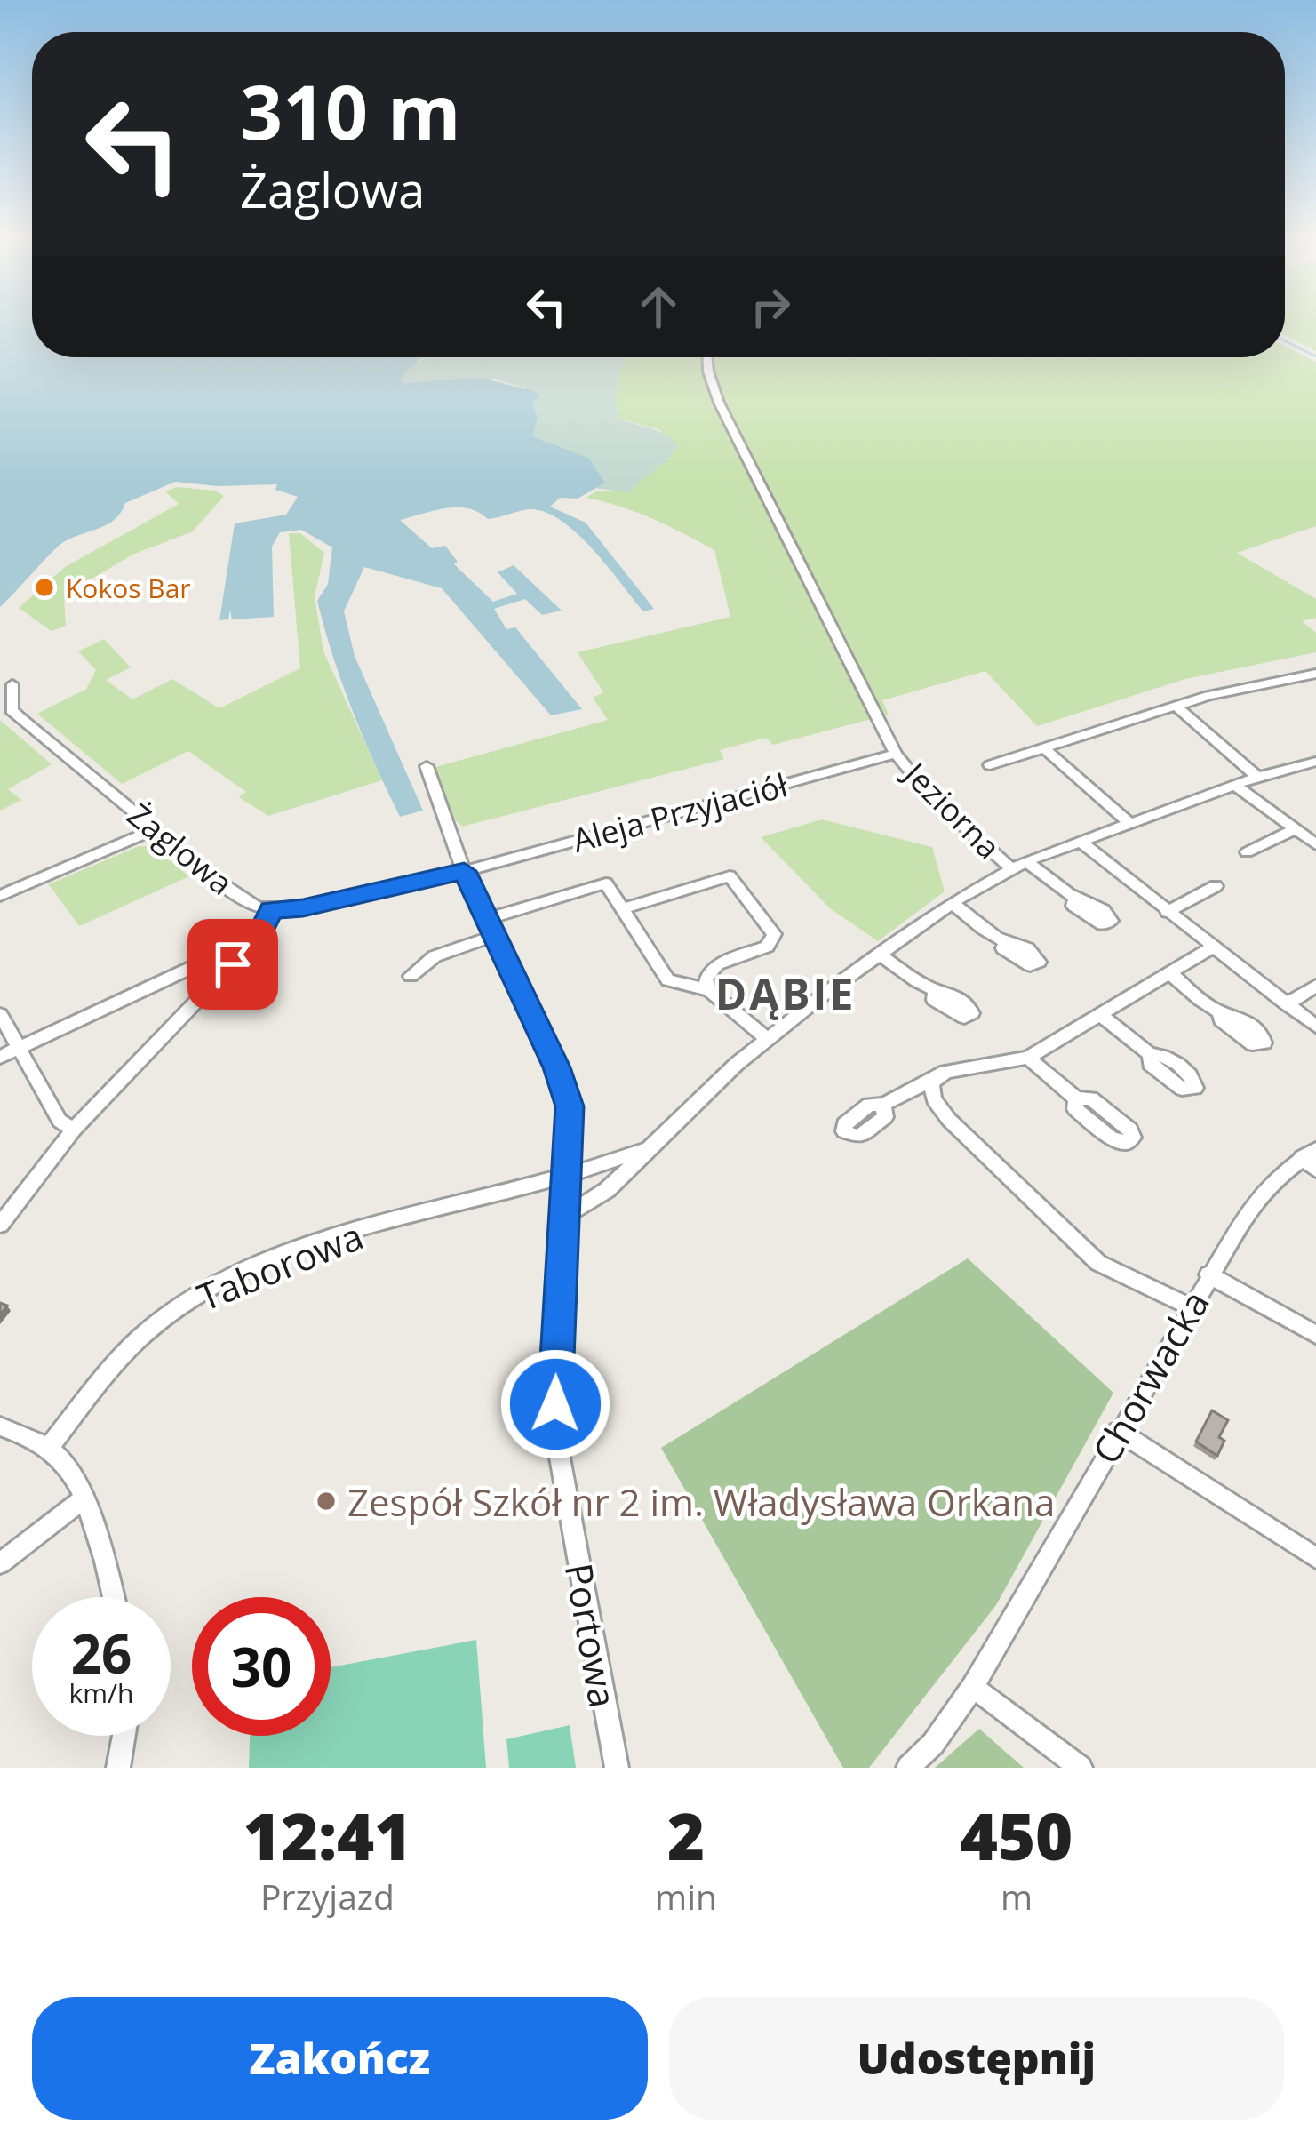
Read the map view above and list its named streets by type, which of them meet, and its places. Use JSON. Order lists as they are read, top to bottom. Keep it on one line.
{"streets":{"street":["Jeziorna","Aleja Przyjaciół","Żaglowa","Taborowa","Chorwacka","Portowa"]},"crossings":[["Jeziorna","Aleja Przyjaciół"],["Aleja Przyjaciół","Żaglowa"],["Aleja Przyjaciół","Portowa"],["Żaglowa","Portowa"],["Taborowa","Portowa"]],"districts":["DĄBIE"],"places":["Kokos Bar","Zespół Szkół nr 2 im. Władysława Orkana"],"page":{"turn":["310 m","Żaglowa"],"speed":"26 km/h","limit":"30","eta":["12:41","Przyjazd","2","min","450","m"],"buttons":["Zakończ","Udostępnij"]}}
